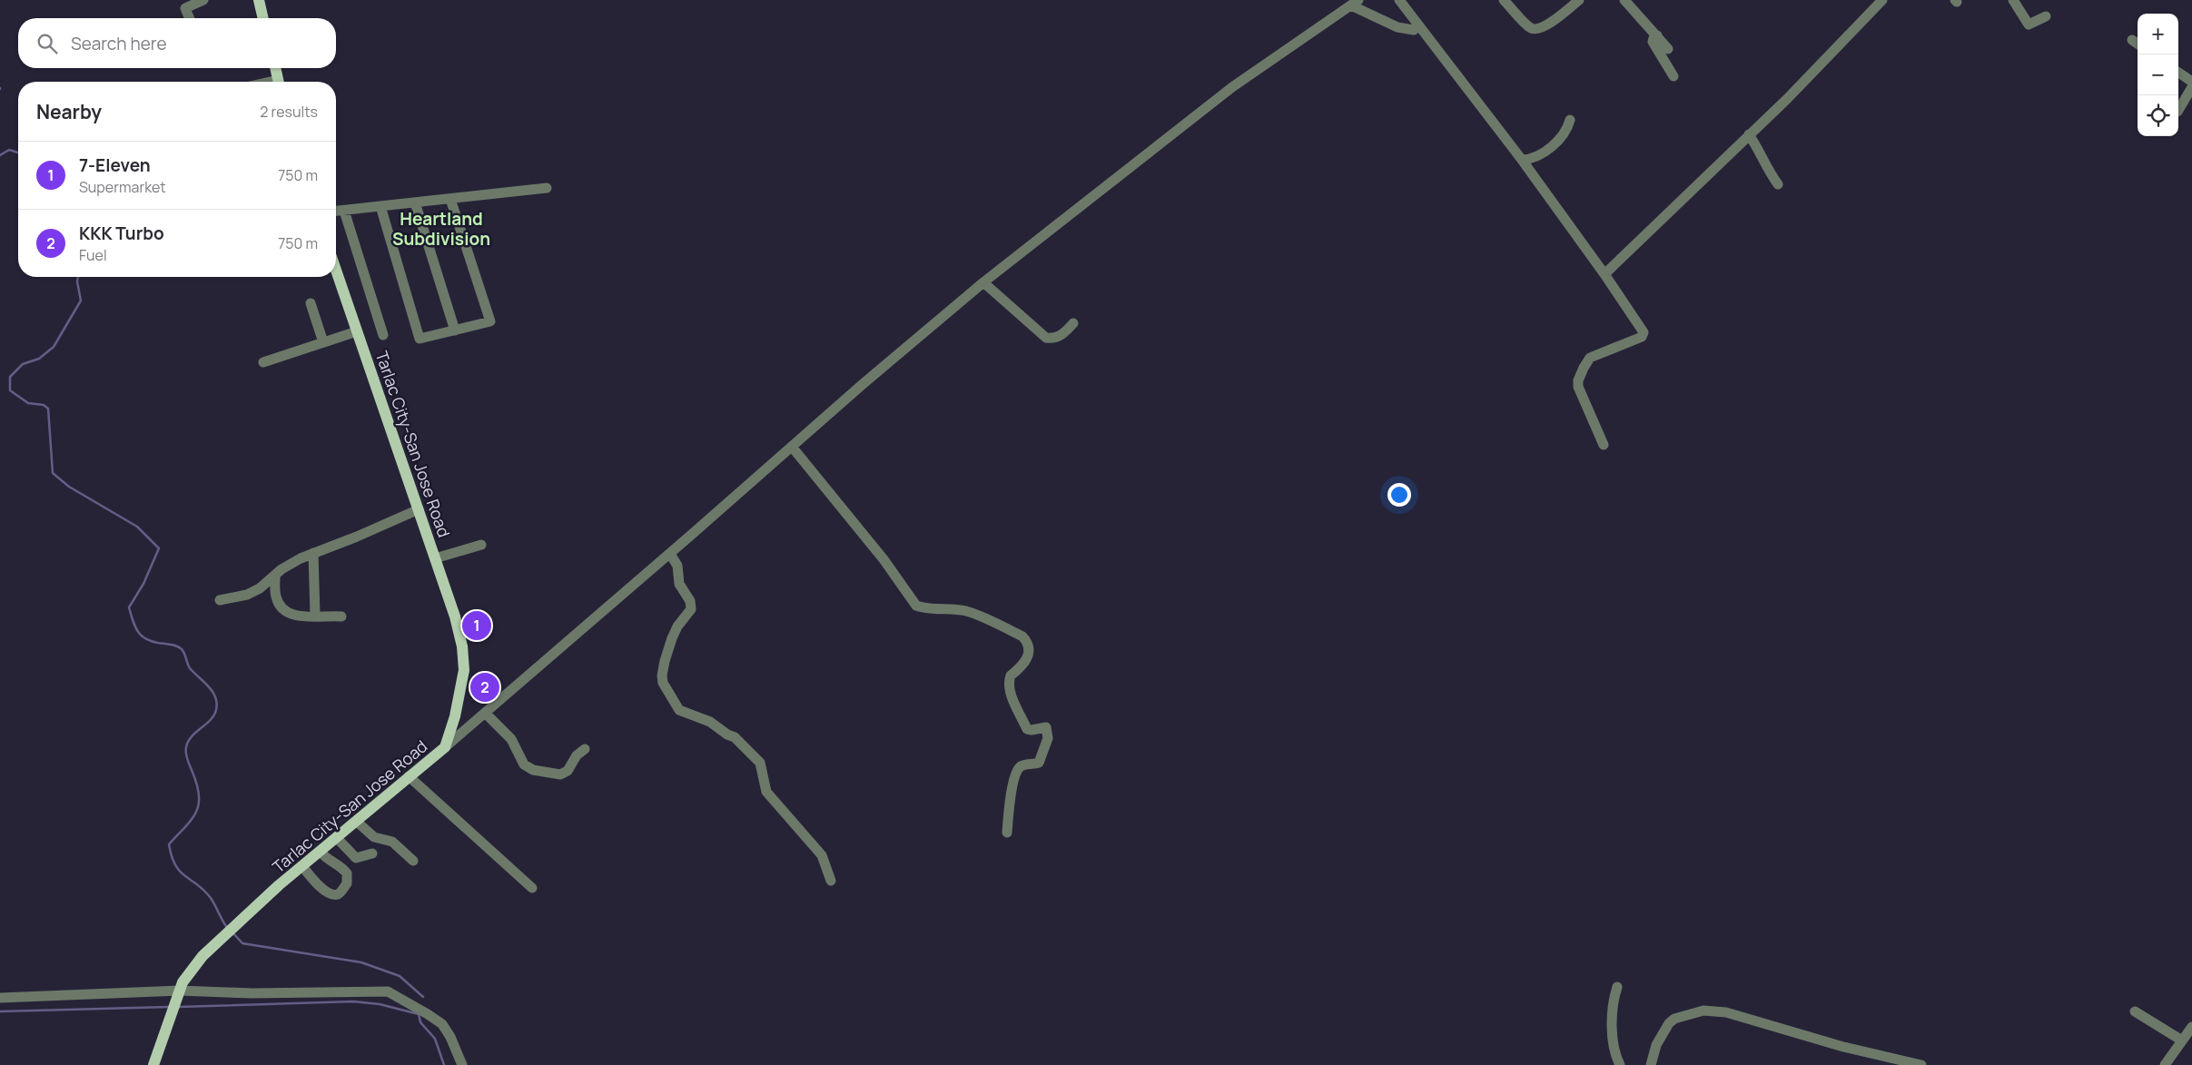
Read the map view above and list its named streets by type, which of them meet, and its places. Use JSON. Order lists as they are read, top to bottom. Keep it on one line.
{"streets":{"main road":["Tarlac City-San Jose Road"]},"districts":["Heartland Subdivision"],"page":{"map_buttons":["+","−"],"search":"Search here","heading":["Nearby","2 results"],"list":[{"mark":"1","name":"7-Eleven","note":"Supermarket","value":"750 m"},{"mark":"2","name":"KKK Turbo","note":"Fuel","value":"750 m"}],"pins":["1","2"]}}
